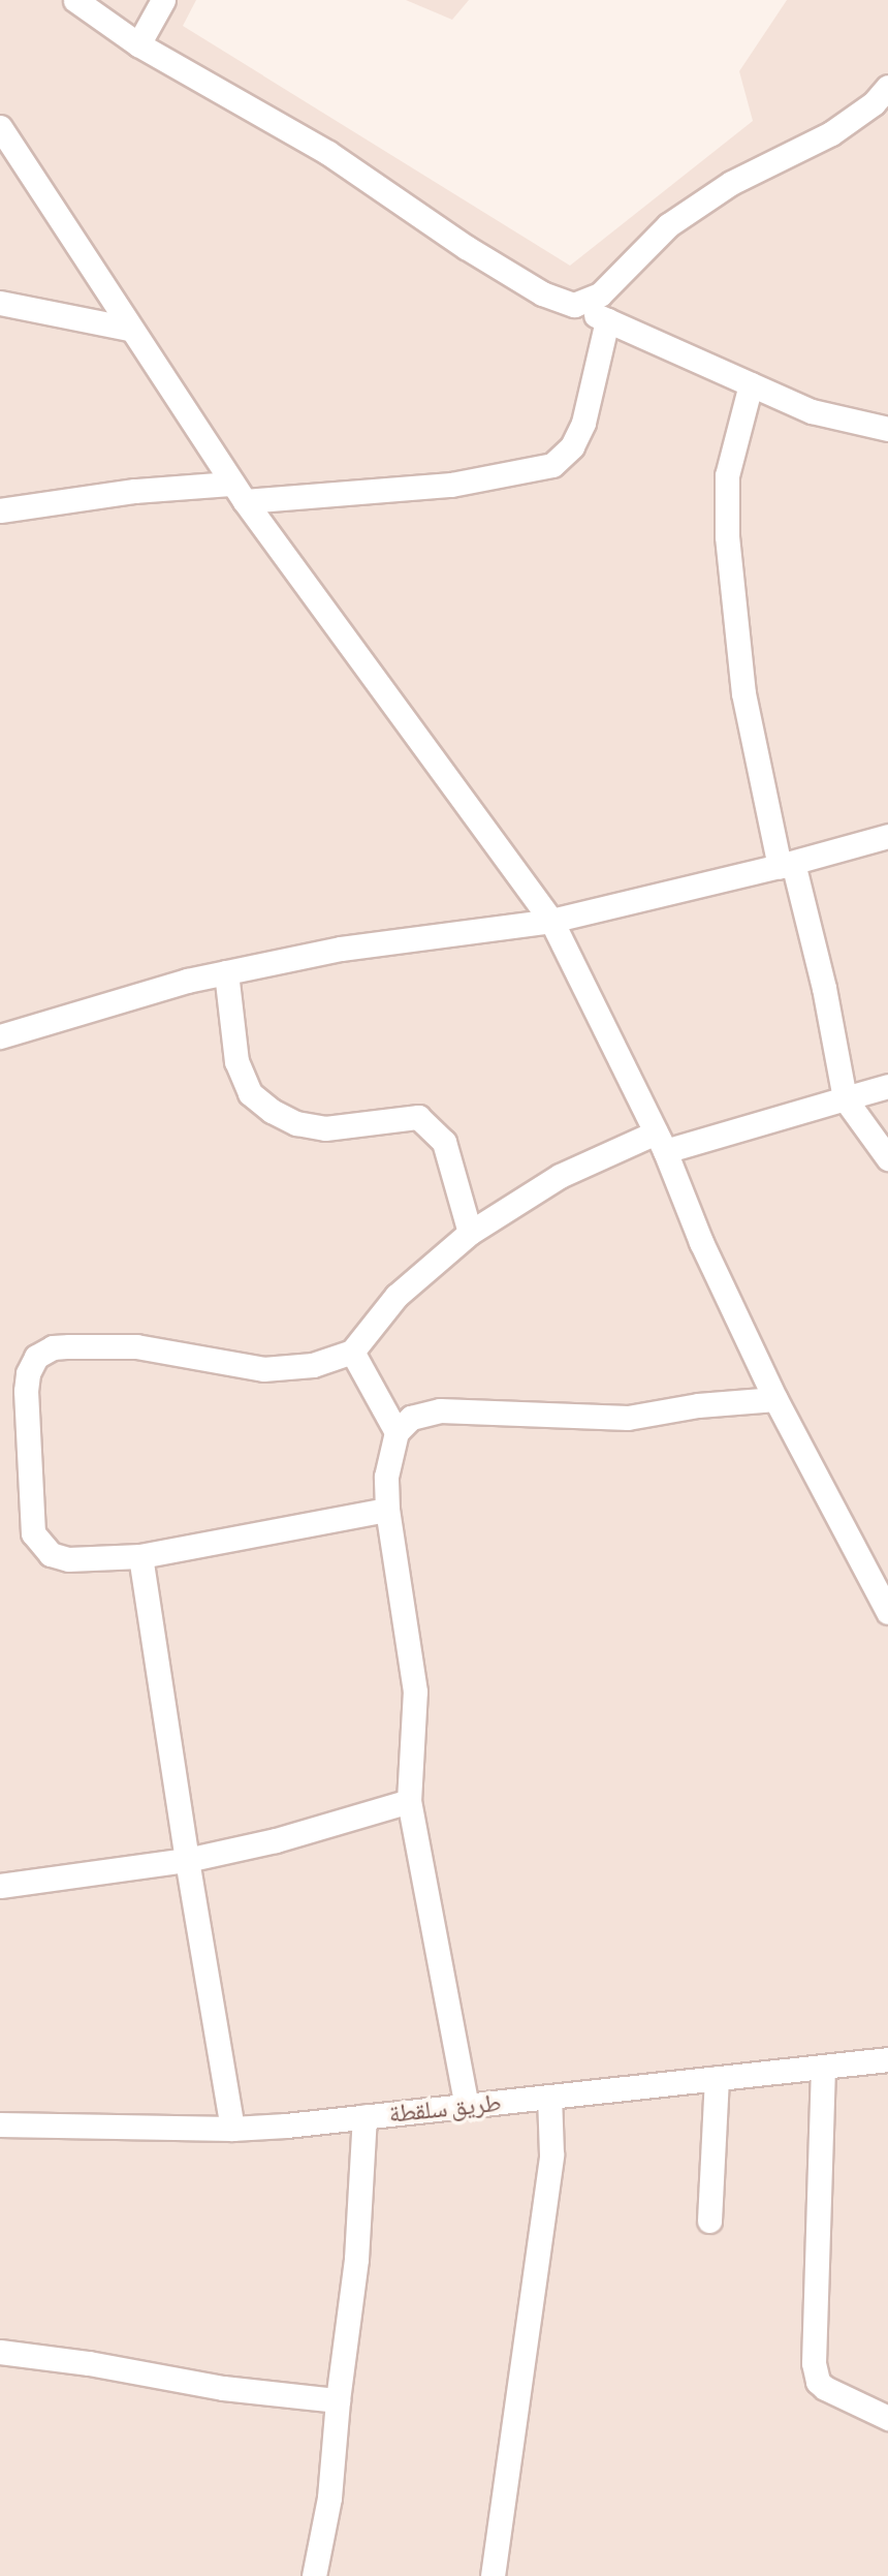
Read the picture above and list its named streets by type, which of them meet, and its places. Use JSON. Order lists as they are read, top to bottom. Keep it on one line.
{"streets":{"street":["طريق سلقطة"]}}
